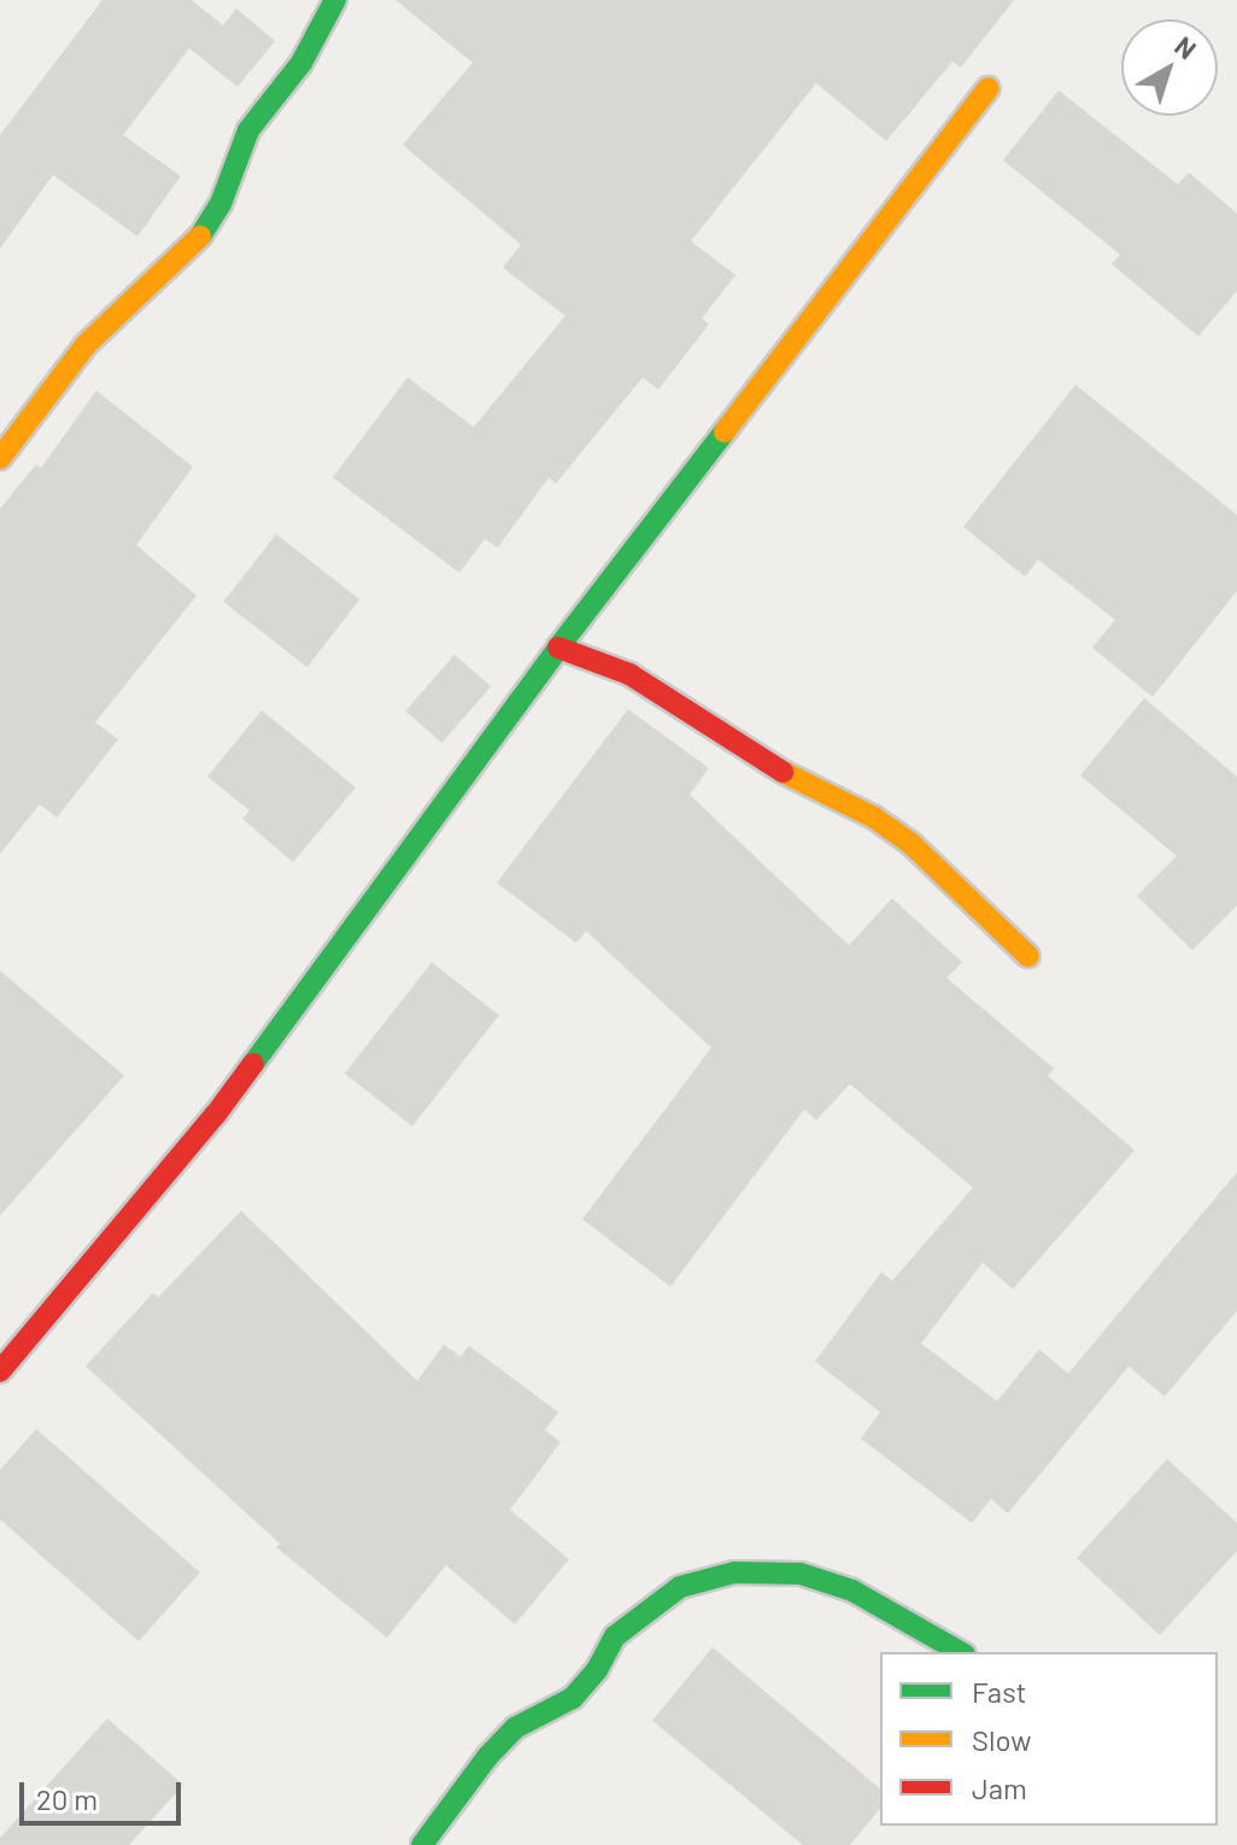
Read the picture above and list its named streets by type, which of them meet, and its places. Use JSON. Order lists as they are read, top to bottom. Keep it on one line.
{"legend":["Fast","Slow","Jam"],"scale_bar":"20 m","north":"top right"}
